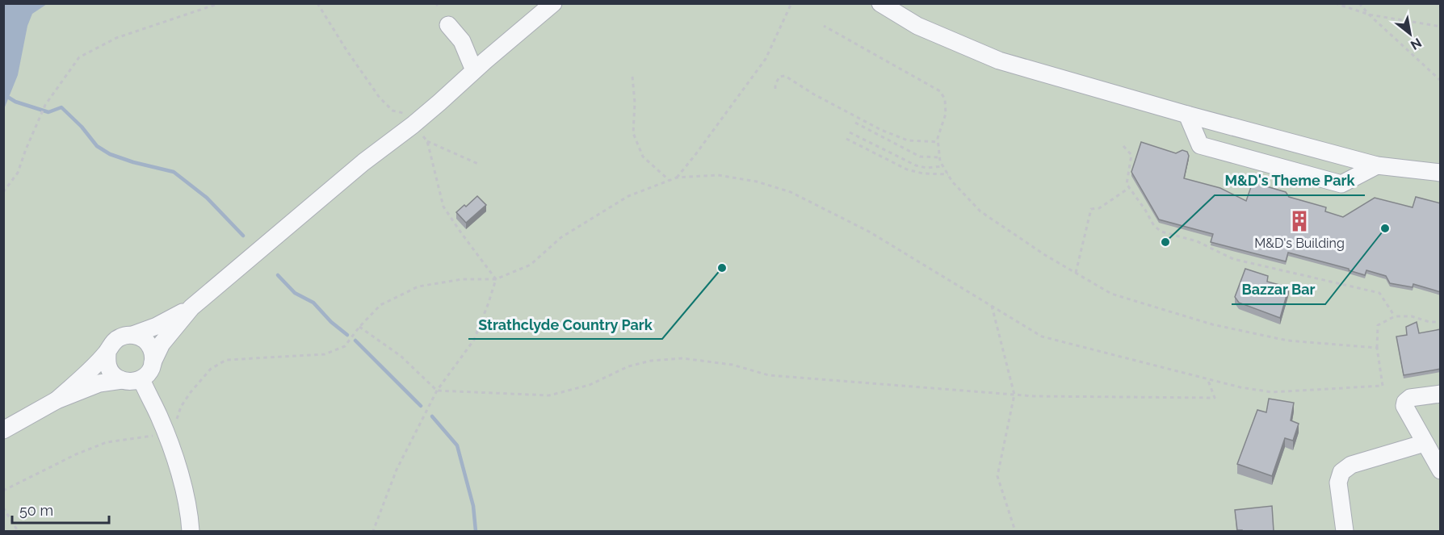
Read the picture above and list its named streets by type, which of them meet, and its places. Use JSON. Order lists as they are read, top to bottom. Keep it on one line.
{"places":{"building":["M&D's Building"],"other":["Bazzar Bar","M&D's Theme Park","Strathclyde Country Park"]},"scale_bar":"50 m","north":"bottom right"}
